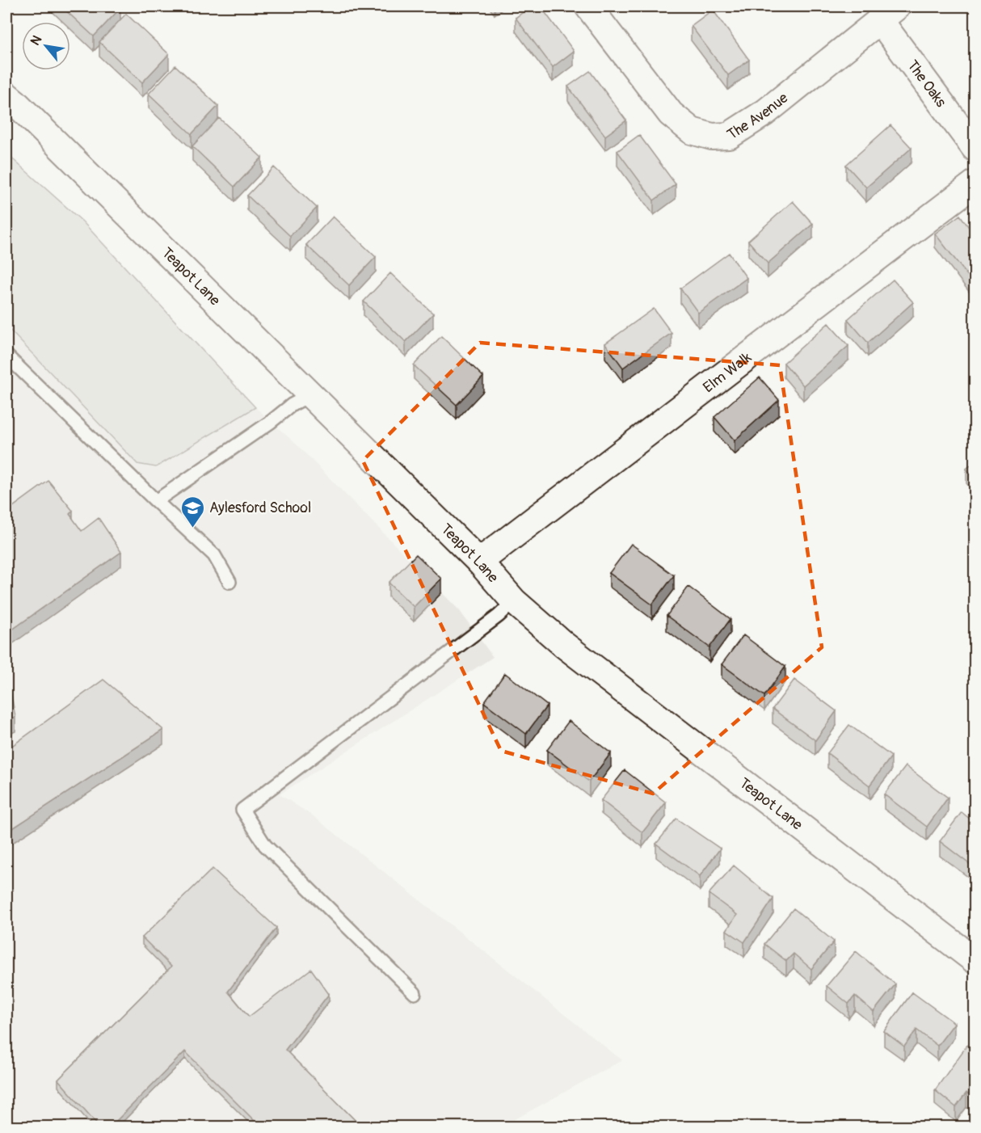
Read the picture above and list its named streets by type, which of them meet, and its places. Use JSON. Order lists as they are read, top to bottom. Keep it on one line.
{"streets":{"street":["The Oaks","The Avenue","Teapot Lane","Elm Walk"]},"crossings":[["The Oaks","The Avenue"],["Teapot Lane","Elm Walk"]],"places":{"school or university":["Aylesford School"]},"north":"top left"}
